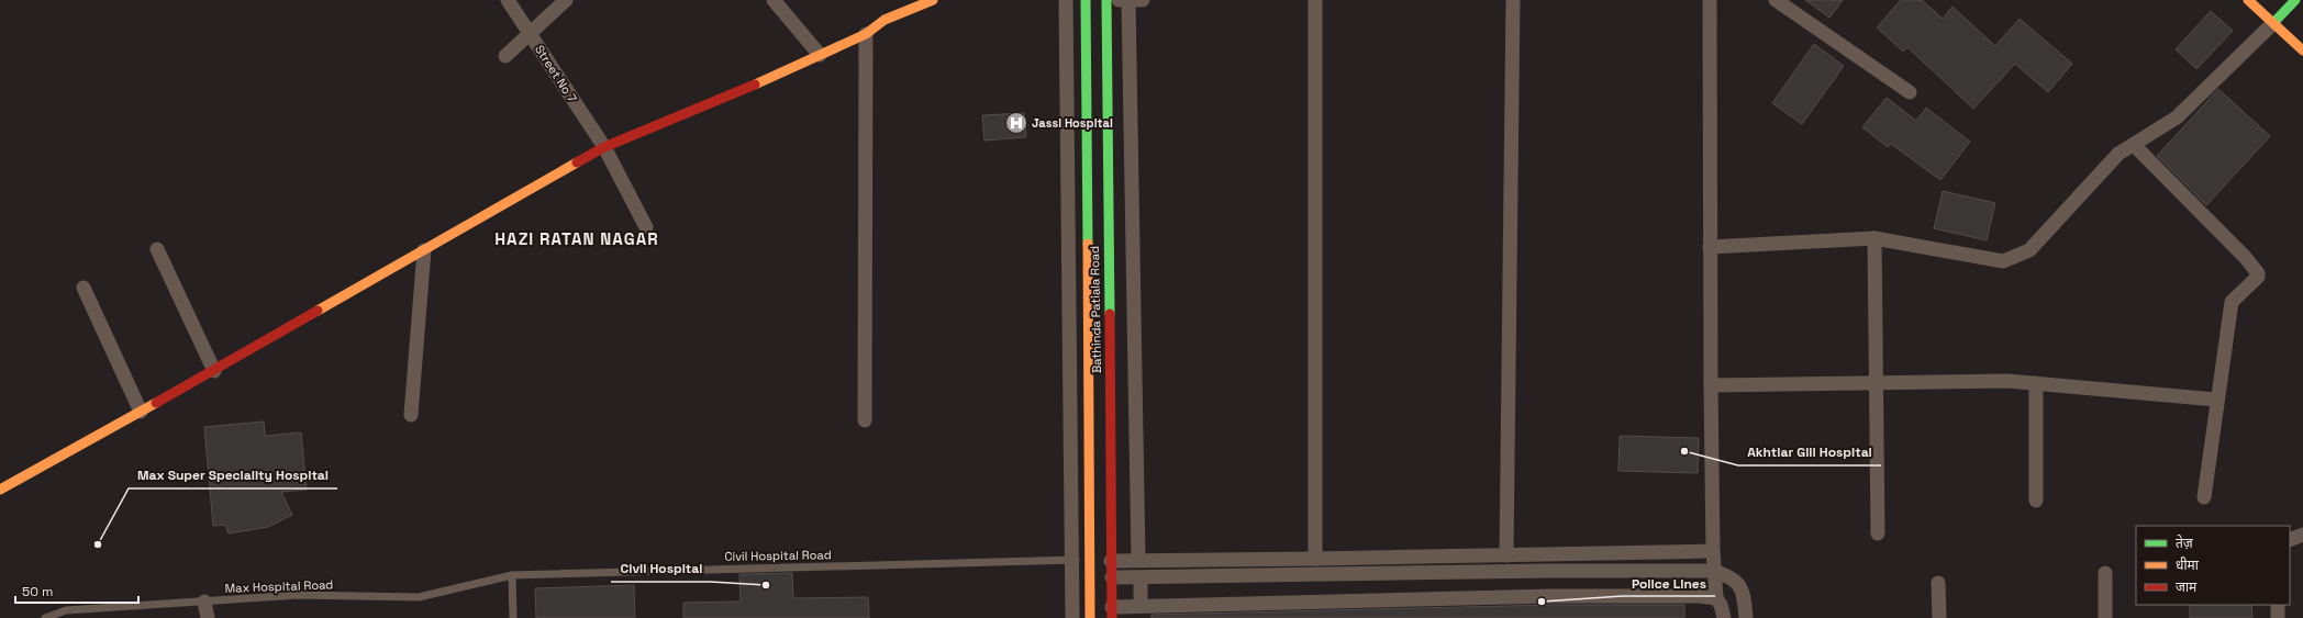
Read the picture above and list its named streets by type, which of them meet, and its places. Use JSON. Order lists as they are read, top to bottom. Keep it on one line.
{"streets":{"main road":["Bathinda Patiala Road"],"street":["Street No 7"],"lane":["Civil Hospital Road","Max Hospital Road"]},"crossings":[["Civil Hospital Road","Max Hospital Road"]],"districts":["HAZI RATAN NAGAR"],"places":{"hospital":["Jassi Hospital"],"other":["Akhtiar Gill Hospital","Max Super Speciality Hospital","Civil Hospital","Police Lines"]},"legend":["तेज़","धीमा","जाम"],"scale_bar":"50 m"}
